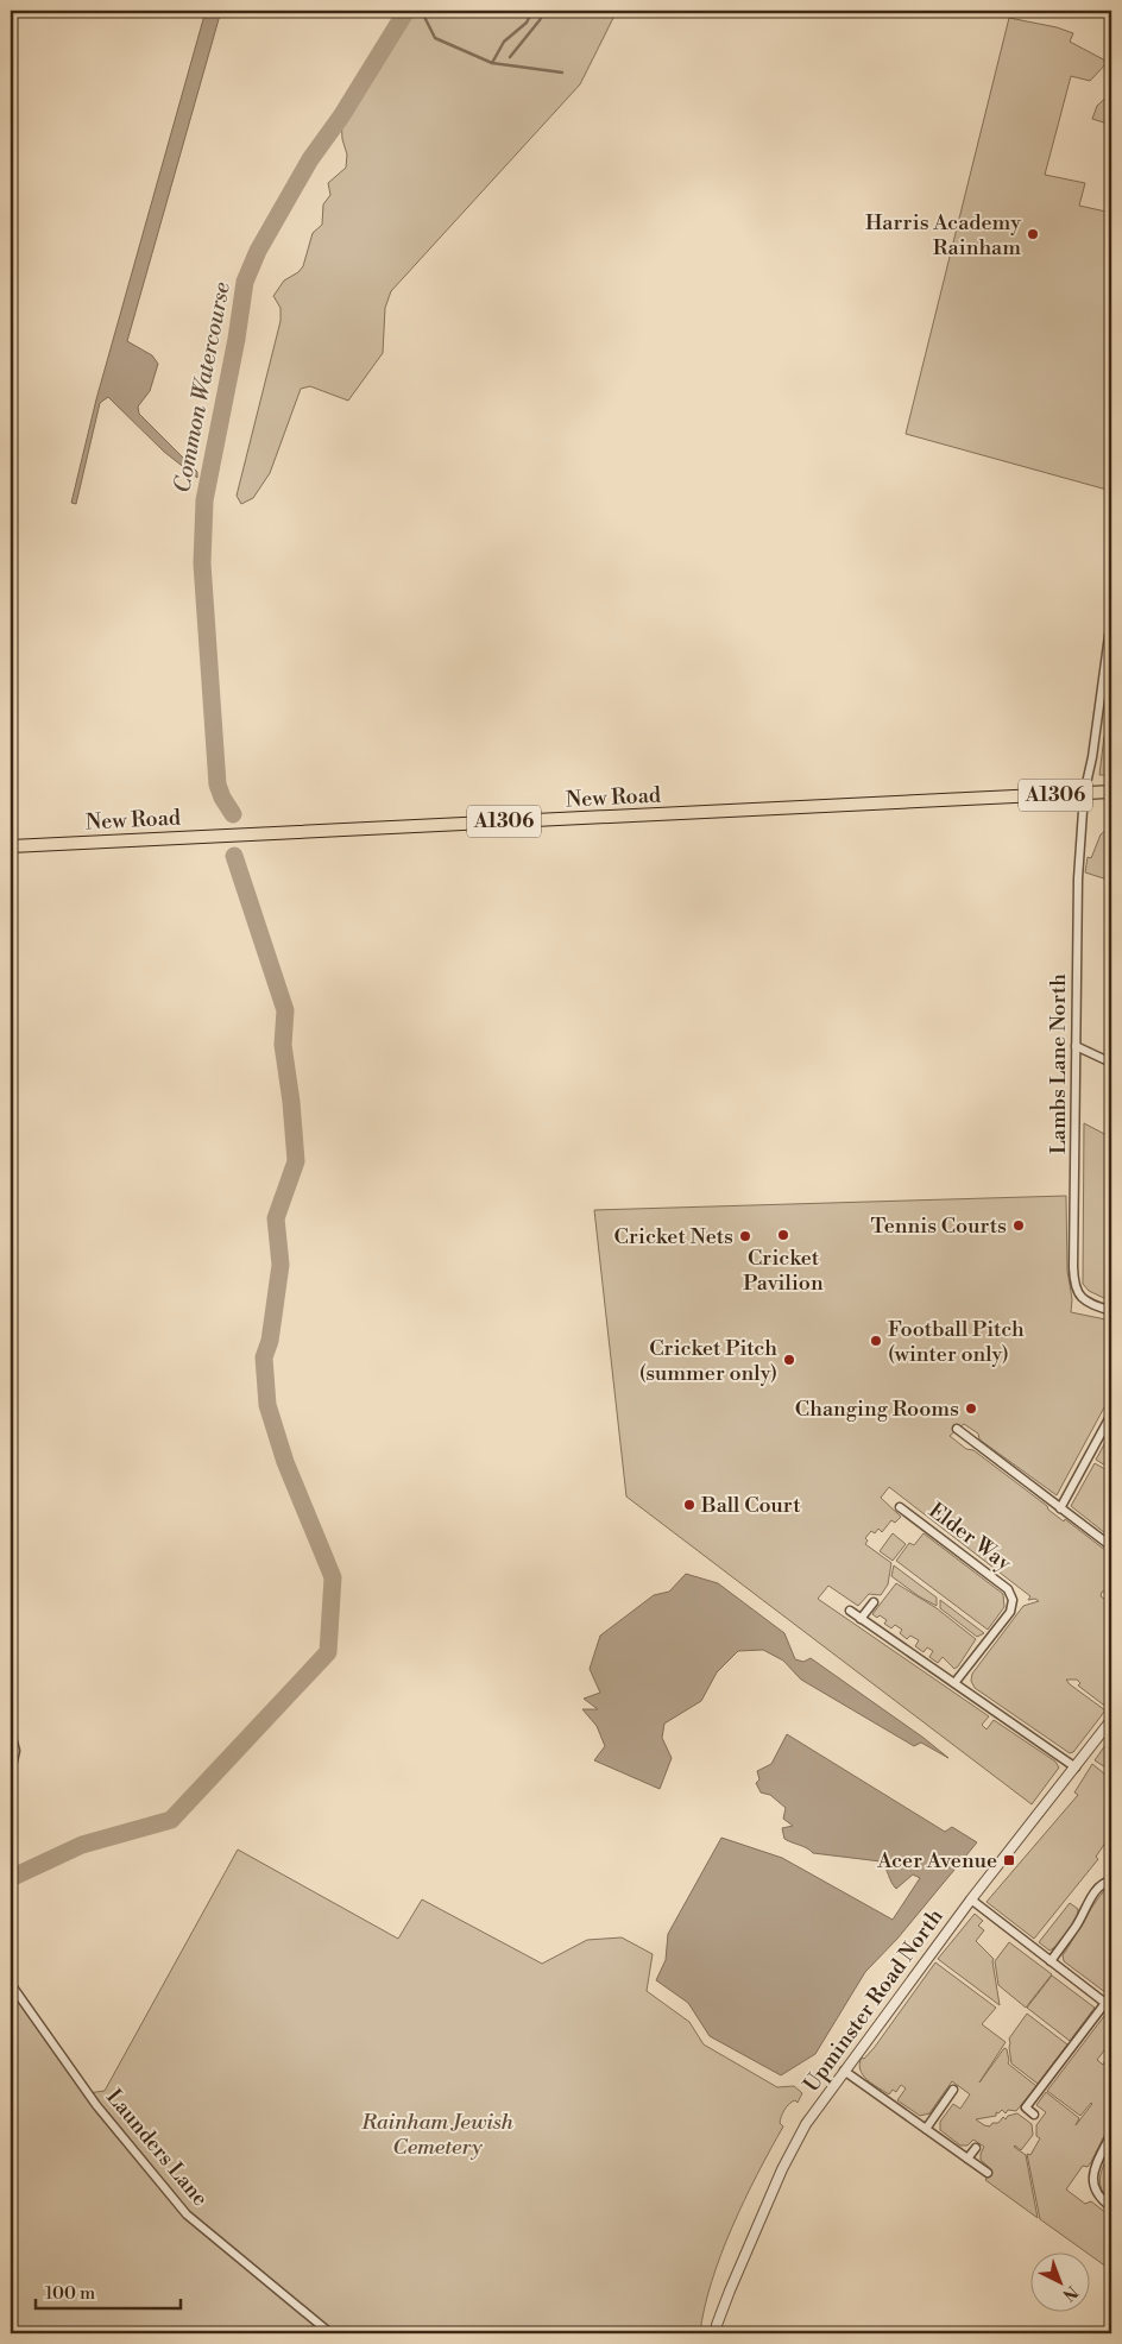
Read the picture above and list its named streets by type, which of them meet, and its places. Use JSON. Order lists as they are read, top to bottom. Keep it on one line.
{"streets":{"main road":["A1306","New Road"],"street":["Lambs Lane North","Elder Way","Upminster Road North","Launders Lane"]},"crossings":[["New Road","Lambs Lane North"]],"water":["Common Watercourse"],"parks":["Rainham Jewish Cemetery"],"places":{"other":["Harris Academy Rainham","Tennis Courts","Cricket Pavilion","Cricket Nets","Football Pitch (winter only)","Cricket Pitch (summer only)","Changing Rooms","Ball Court"],"transit":["Acer Avenue"]},"scale_bar":"100 m","north":"bottom right"}
